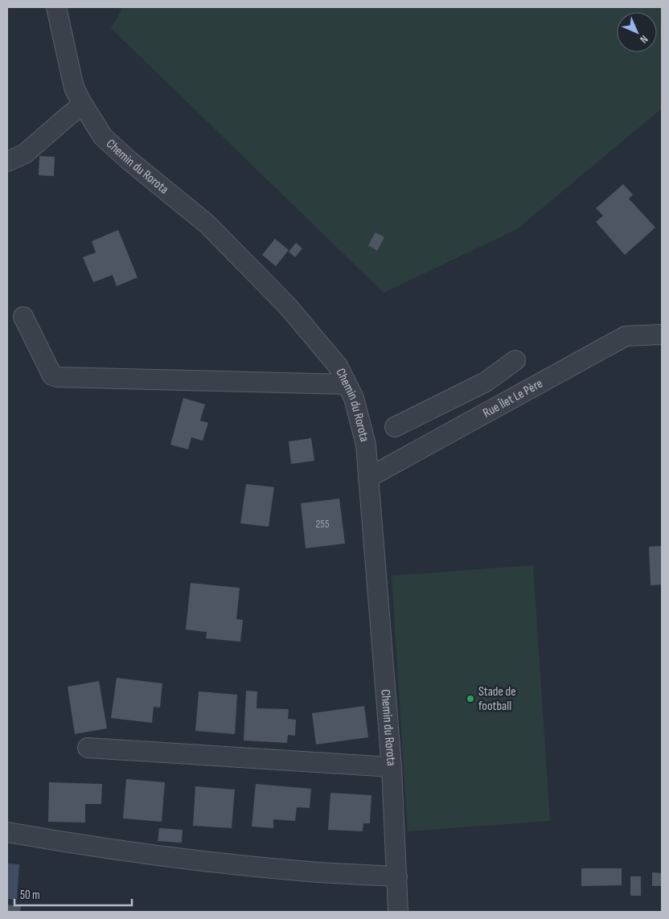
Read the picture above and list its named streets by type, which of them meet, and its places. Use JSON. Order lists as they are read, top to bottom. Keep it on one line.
{"streets":{"street":["Chemin du Rorota","Rue Îlet Le Père"]},"crossings":[["Chemin du Rorota","Rue Îlet Le Père"]],"places":["Stade de football"],"house_numbers":["255"],"scale_bar":"50 m","north":"bottom right"}
